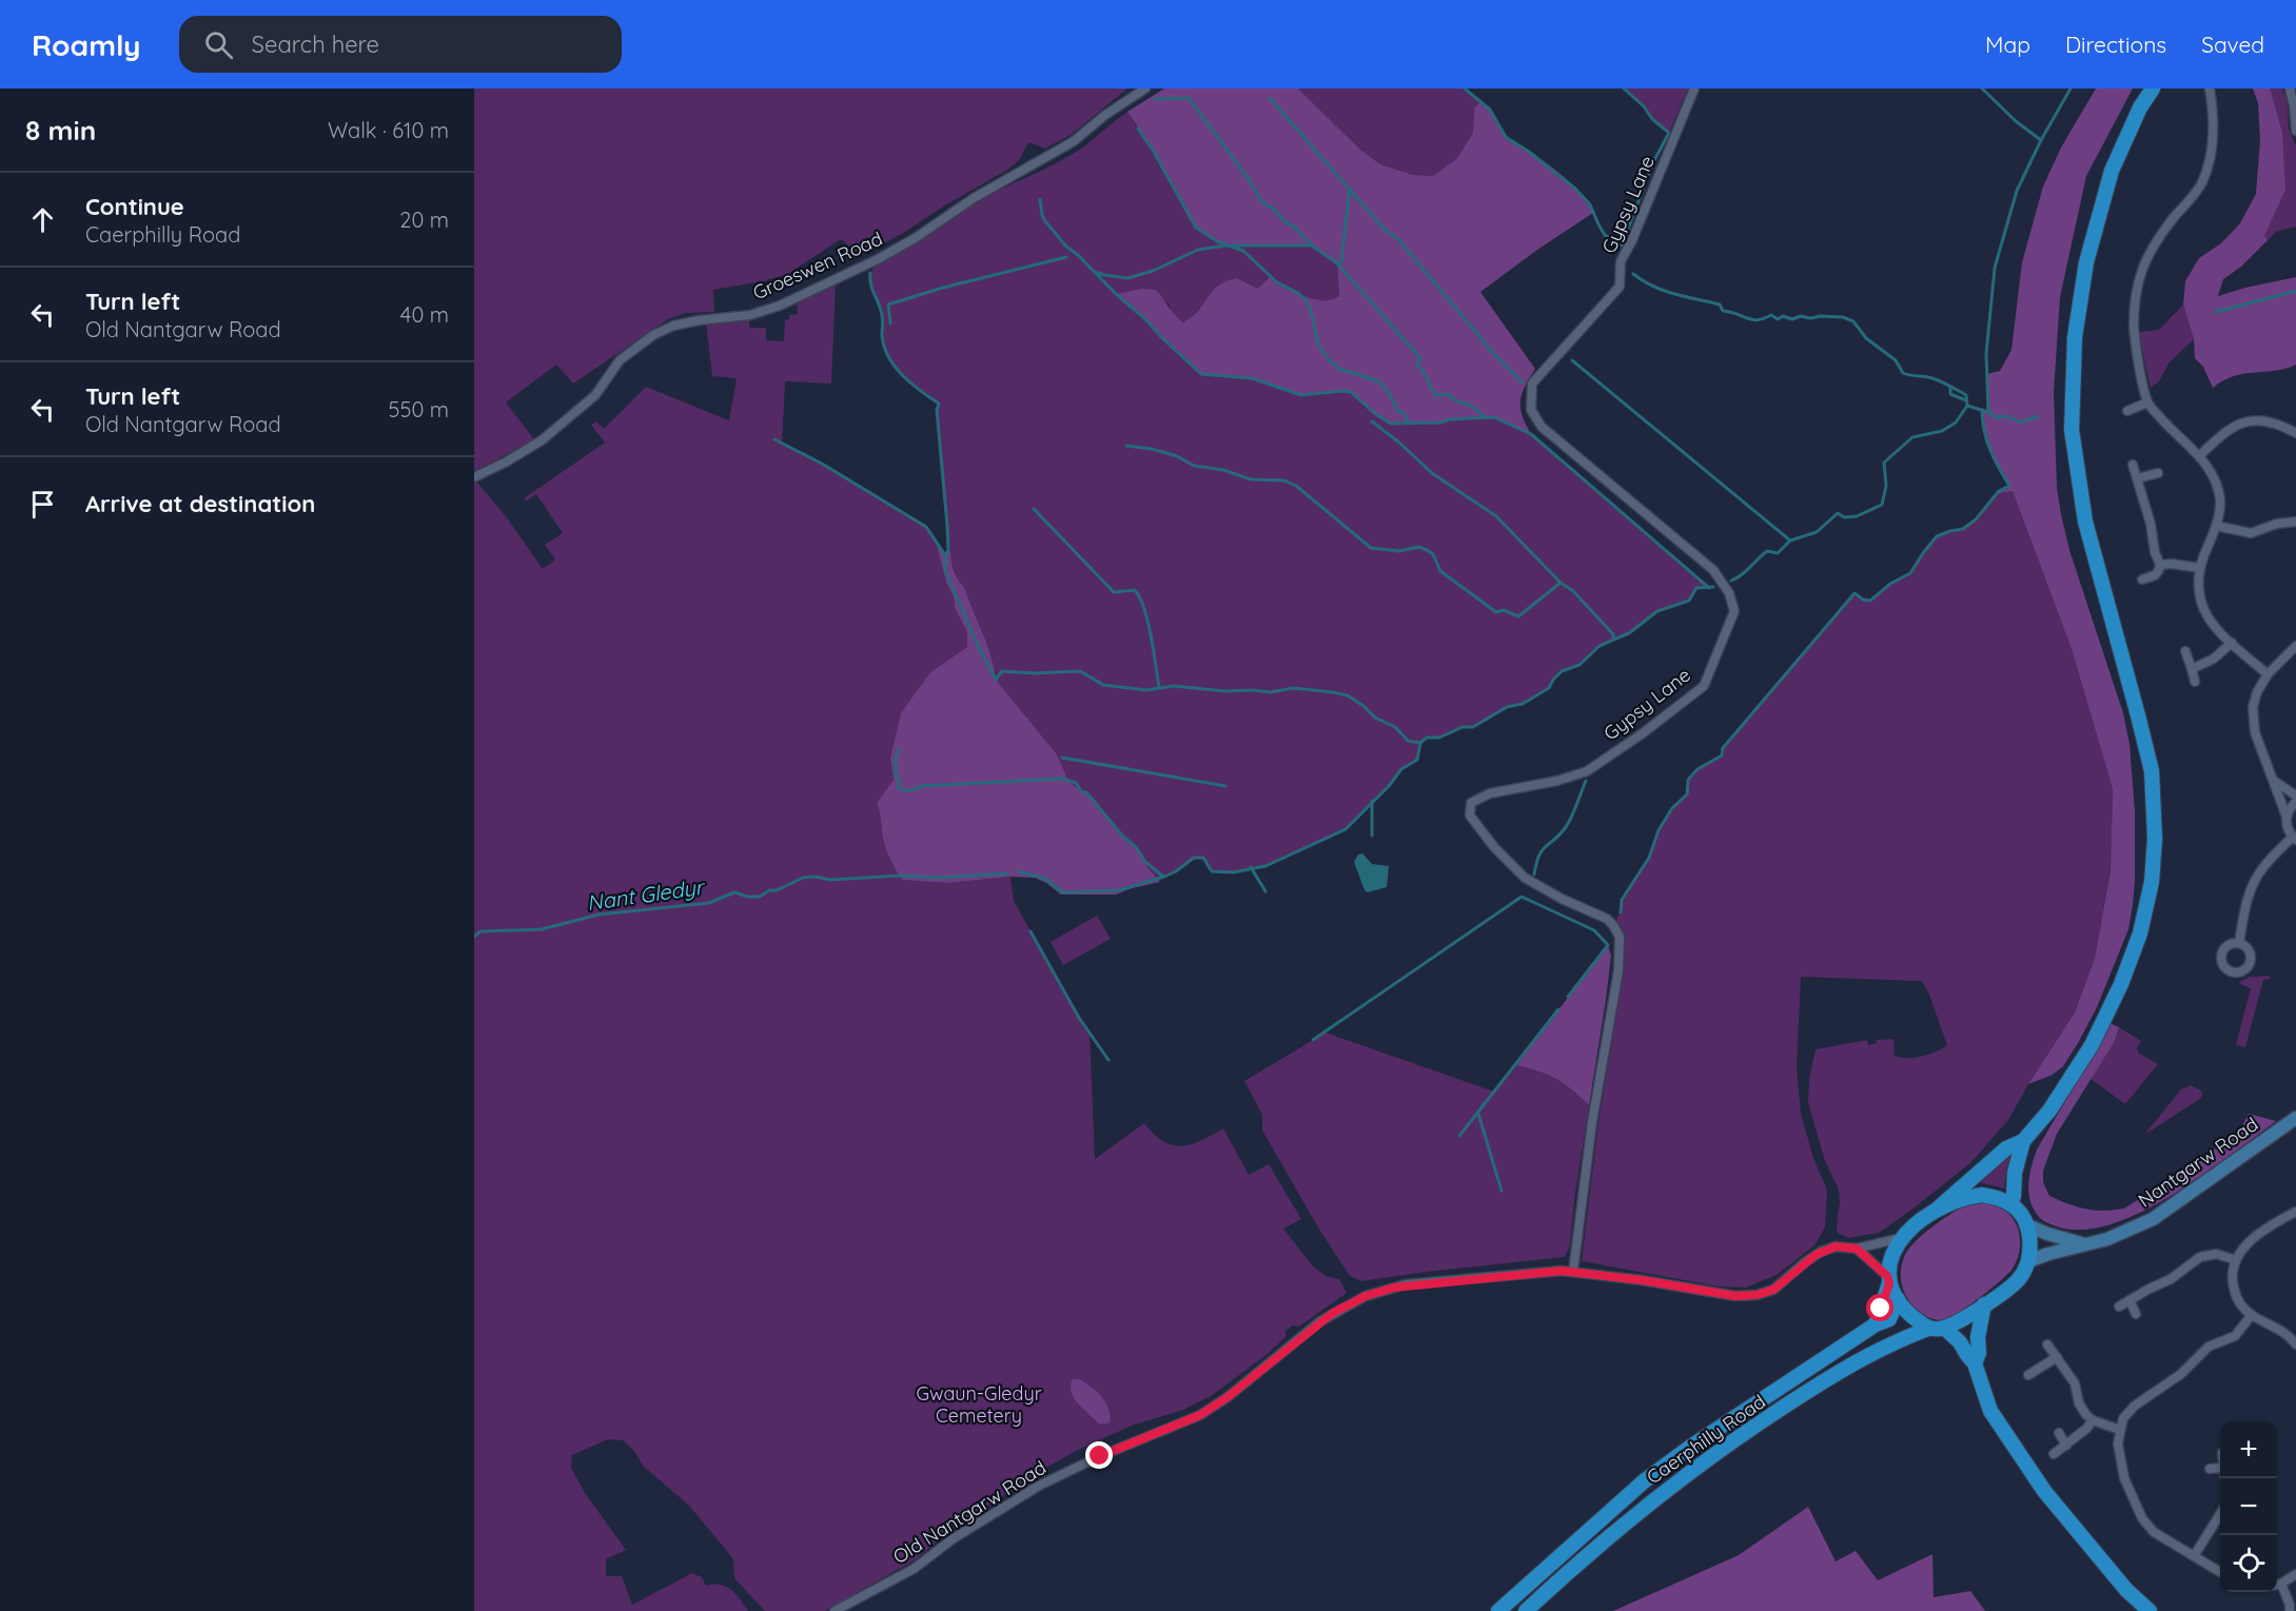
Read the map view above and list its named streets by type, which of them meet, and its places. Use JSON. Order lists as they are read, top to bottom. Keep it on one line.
{"streets":{"main road":["Nantgarw Road","Caerphilly Road"],"street":["Gypsy Lane","Groeswen Road","Old Nantgarw Road"]},"crossings":[["Gypsy Lane","Old Nantgarw Road"],["Nantgarw Road","Caerphilly Road"],["Nantgarw Road","Old Nantgarw Road"],["Caerphilly Road","Old Nantgarw Road"]],"water":["Nant Gledyr"],"parks":["Gwaun-Gledyr Cemetery"],"page":{"header":"Roamly","search":"Search here","nav":["Map","Directions","Saved"],"heading":["8 min","Walk · 610 m"],"list":[["Continue","Caerphilly Road","20 m"],["Turn left","Old Nantgarw Road","40 m"],["Turn left","Old Nantgarw Road","550 m"],"Arrive at destination"],"map_buttons":["+","−"]}}
